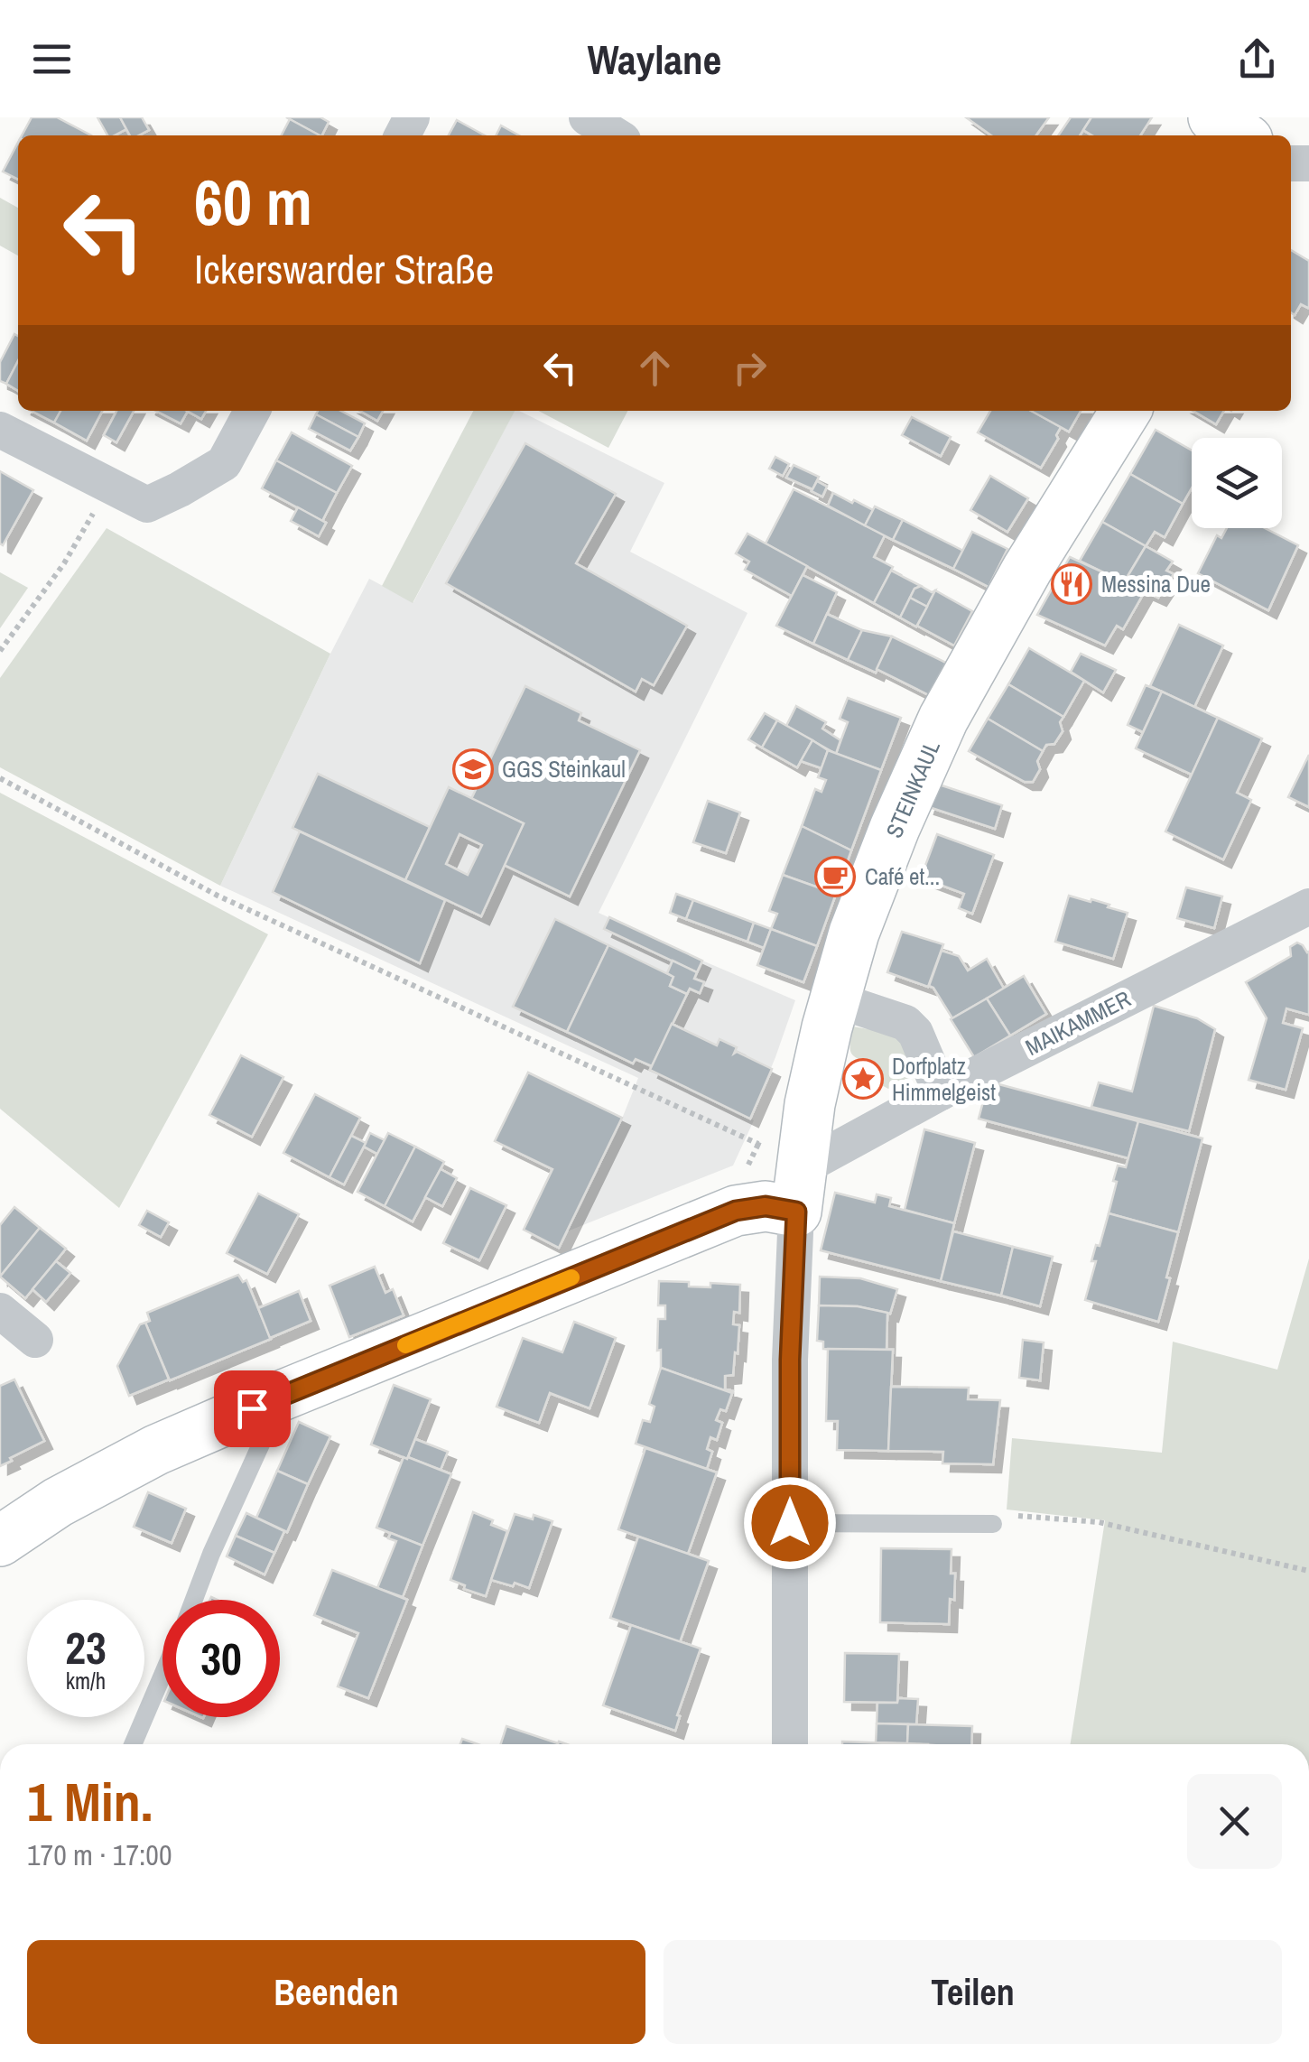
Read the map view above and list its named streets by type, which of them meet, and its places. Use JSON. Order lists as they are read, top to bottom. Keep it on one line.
{"streets":{"street":["STEINKAUL","MAIKAMMER"]},"crossings":[["STEINKAUL","MAIKAMMER"]],"places":{"restaurant":["Messina Due"],"school or university":["GGS Steinkaul"],"cafe":["Café et..."],"place":["Dorfplatz Himmelgeist"]},"page":{"header":"Waylane","turn":["60 m","Ickerswarder Straße"],"speed":"23 km/h","limit":"30","heading":["1 Min.","170 m · 17:00"],"buttons":["Beenden","Teilen"]}}
